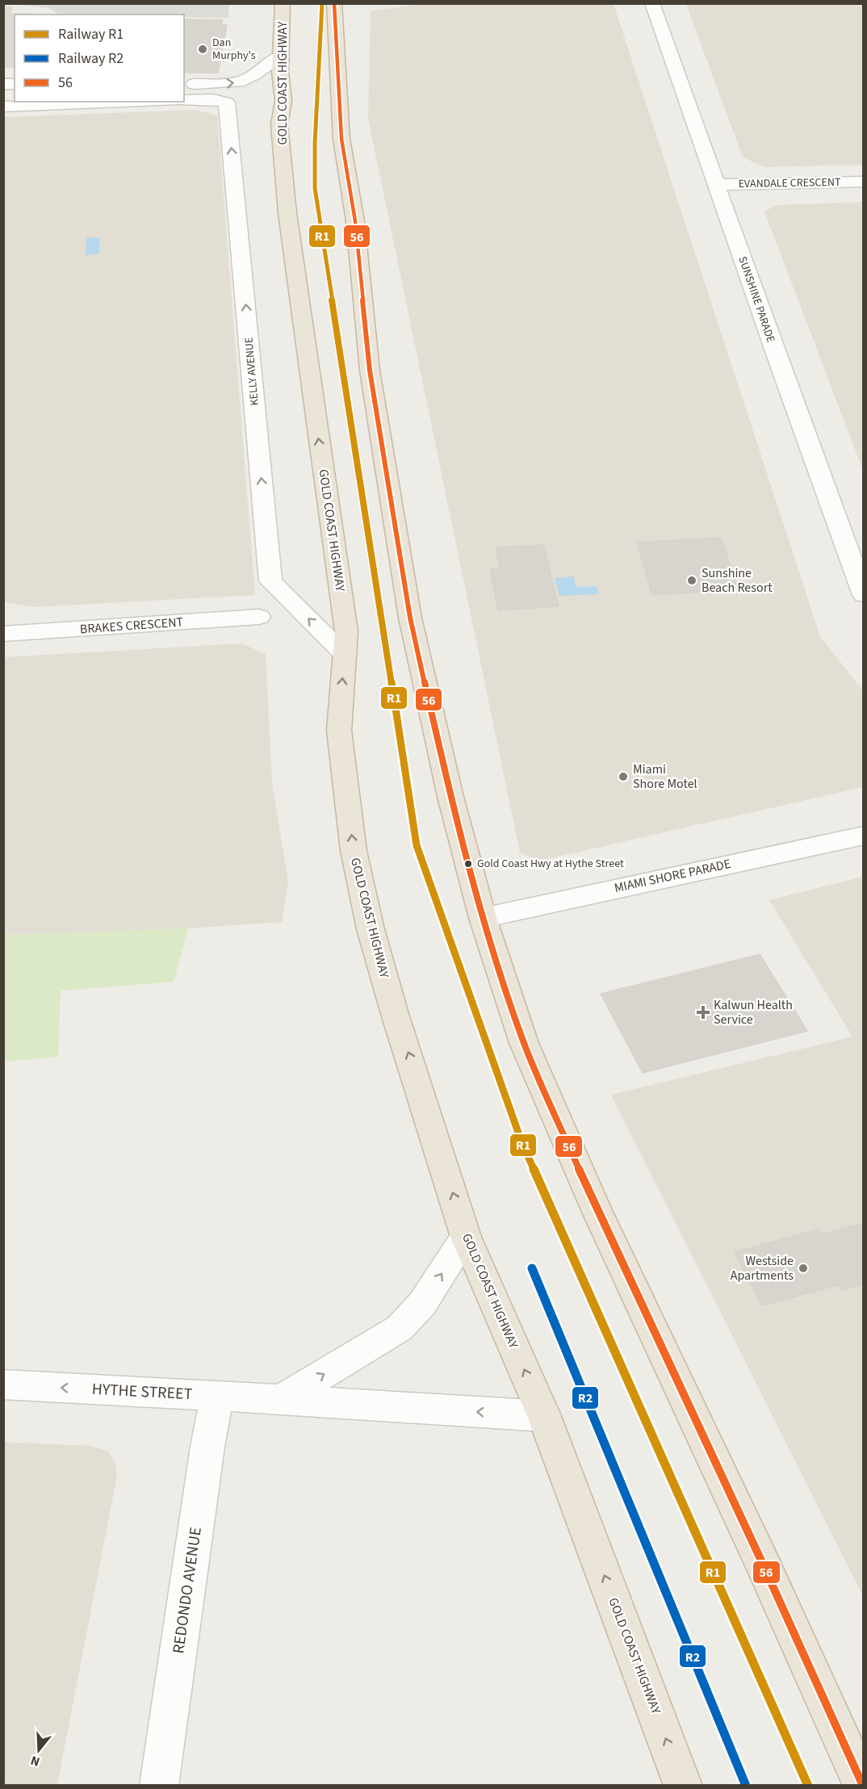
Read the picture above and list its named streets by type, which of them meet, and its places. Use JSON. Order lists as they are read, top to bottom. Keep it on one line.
{"streets":{"highway":["GOLD COAST HIGHWAY"],"street":["EVANDALE CRESCENT","SUNSHINE PARADE","KELLY AVENUE","BRAKES CRESCENT","MIAMI SHORE PARADE","HYTHE STREET","REDONDO AVENUE"]},"crossings":[["GOLD COAST HIGHWAY","KELLY AVENUE"],["GOLD COAST HIGHWAY","HYTHE STREET"],["EVANDALE CRESCENT","SUNSHINE PARADE"],["HYTHE STREET","REDONDO AVENUE"]],"one_way":["KELLY AVENUE","HYTHE STREET"],"places":{"other":["Dan Murphy's","Sunshine Beach Resort","Miami Shore Motel","Gold Coast Hwy at Hythe Street","Westside Apartments"],"health":["Kalwun Health Service"]},"lines":["rail line R1","transit line 56","rail line R2"],"legend":["Railway R1","Railway R2","56"],"north":"bottom"}
